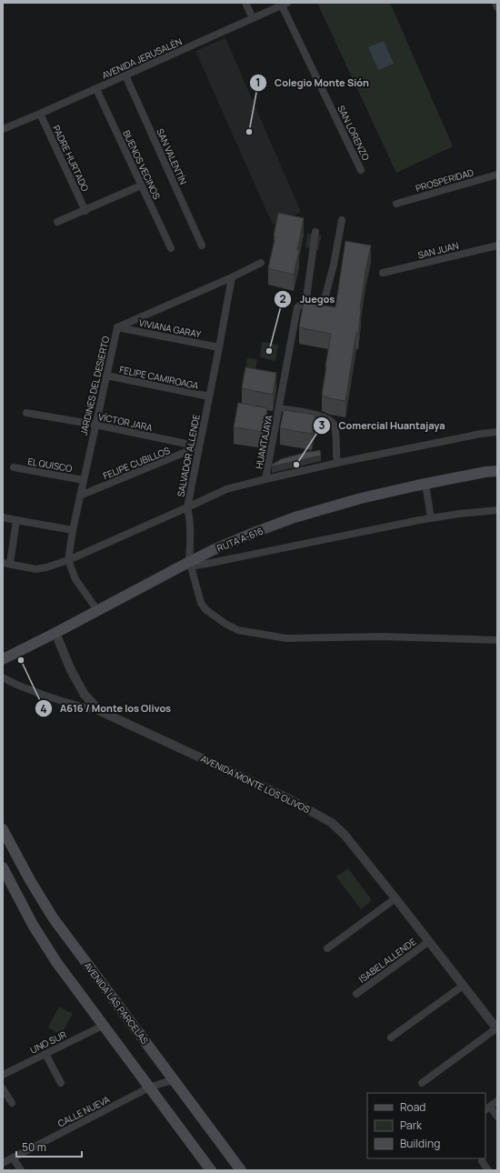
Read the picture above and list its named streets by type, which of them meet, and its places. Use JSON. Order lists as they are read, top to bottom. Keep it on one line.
{"streets":{"main road":["RUTA A-616","AVENIDA LAS PARCELAS"],"street":["AVENIDA JERUSALÉN","SAN LORENZO","SAN VALENTÍN","PADRE HURTADO","BUENOS VECINOS","PROSPERIDAD","SAN JUAN","VIVIANA GARAY","FELIPE CAMIROAGA","JARDINES DEL DESIERTO","VÍCTOR JARA","HUANTAJAYA","SALVADOR ALLENDE","FELIPE CUBILLOS","EL QUISCO","AVENIDA MONTE LOS OLIVOS","ISABEL ALLENDE","UNO SUR","CALLE NUEVA"]},"crossings":[["AVENIDA JERUSALÉN","SAN LORENZO"],["AVENIDA JERUSALÉN","SAN VALENTÍN"],["AVENIDA JERUSALÉN","PADRE HURTADO"],["AVENIDA JERUSALÉN","BUENOS VECINOS"],["VIVIANA GARAY","JARDINES DEL DESIERTO"],["VIVIANA GARAY","SALVADOR ALLENDE"],["FELIPE CAMIROAGA","JARDINES DEL DESIERTO"],["FELIPE CAMIROAGA","SALVADOR ALLENDE"],["JARDINES DEL DESIERTO","VÍCTOR JARA"],["JARDINES DEL DESIERTO","SALVADOR ALLENDE"],["JARDINES DEL DESIERTO","FELIPE CUBILLOS"],["JARDINES DEL DESIERTO","EL QUISCO"],["VÍCTOR JARA","SALVADOR ALLENDE"],["VÍCTOR JARA","FELIPE CUBILLOS"],["SALVADOR ALLENDE","FELIPE CUBILLOS"],["RUTA A-616","AVENIDA MONTE LOS OLIVOS"],["AVENIDA MONTE LOS OLIVOS","ISABEL ALLENDE"],["AVENIDA LAS PARCELAS","CALLE NUEVA"]],"places":["Colegio Monte Sión","Juegos","Comercial Huantajaya","A616 / Monte los Olivos"],"legend":["Road","Park","Building"],"scale_bar":"50 m"}
